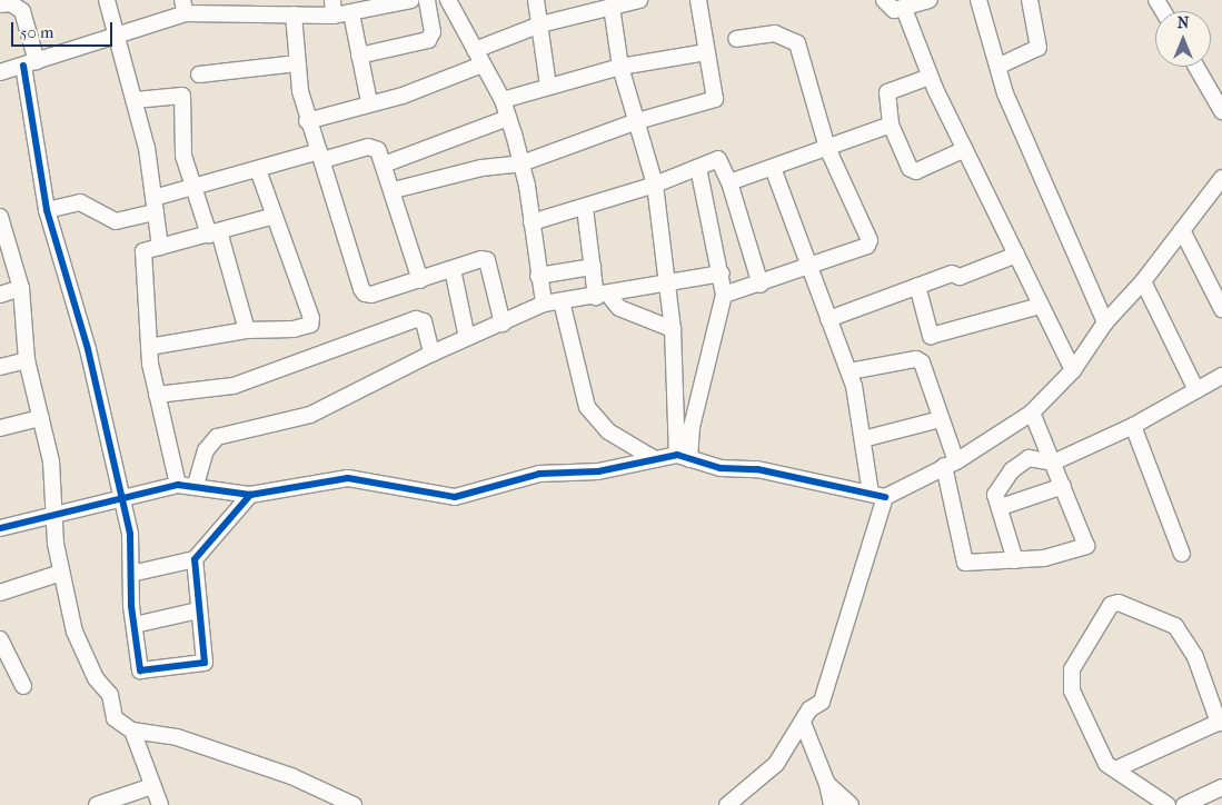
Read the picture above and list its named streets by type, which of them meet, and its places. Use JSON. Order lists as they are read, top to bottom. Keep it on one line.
{"scale_bar":"50 m","north":"top"}
